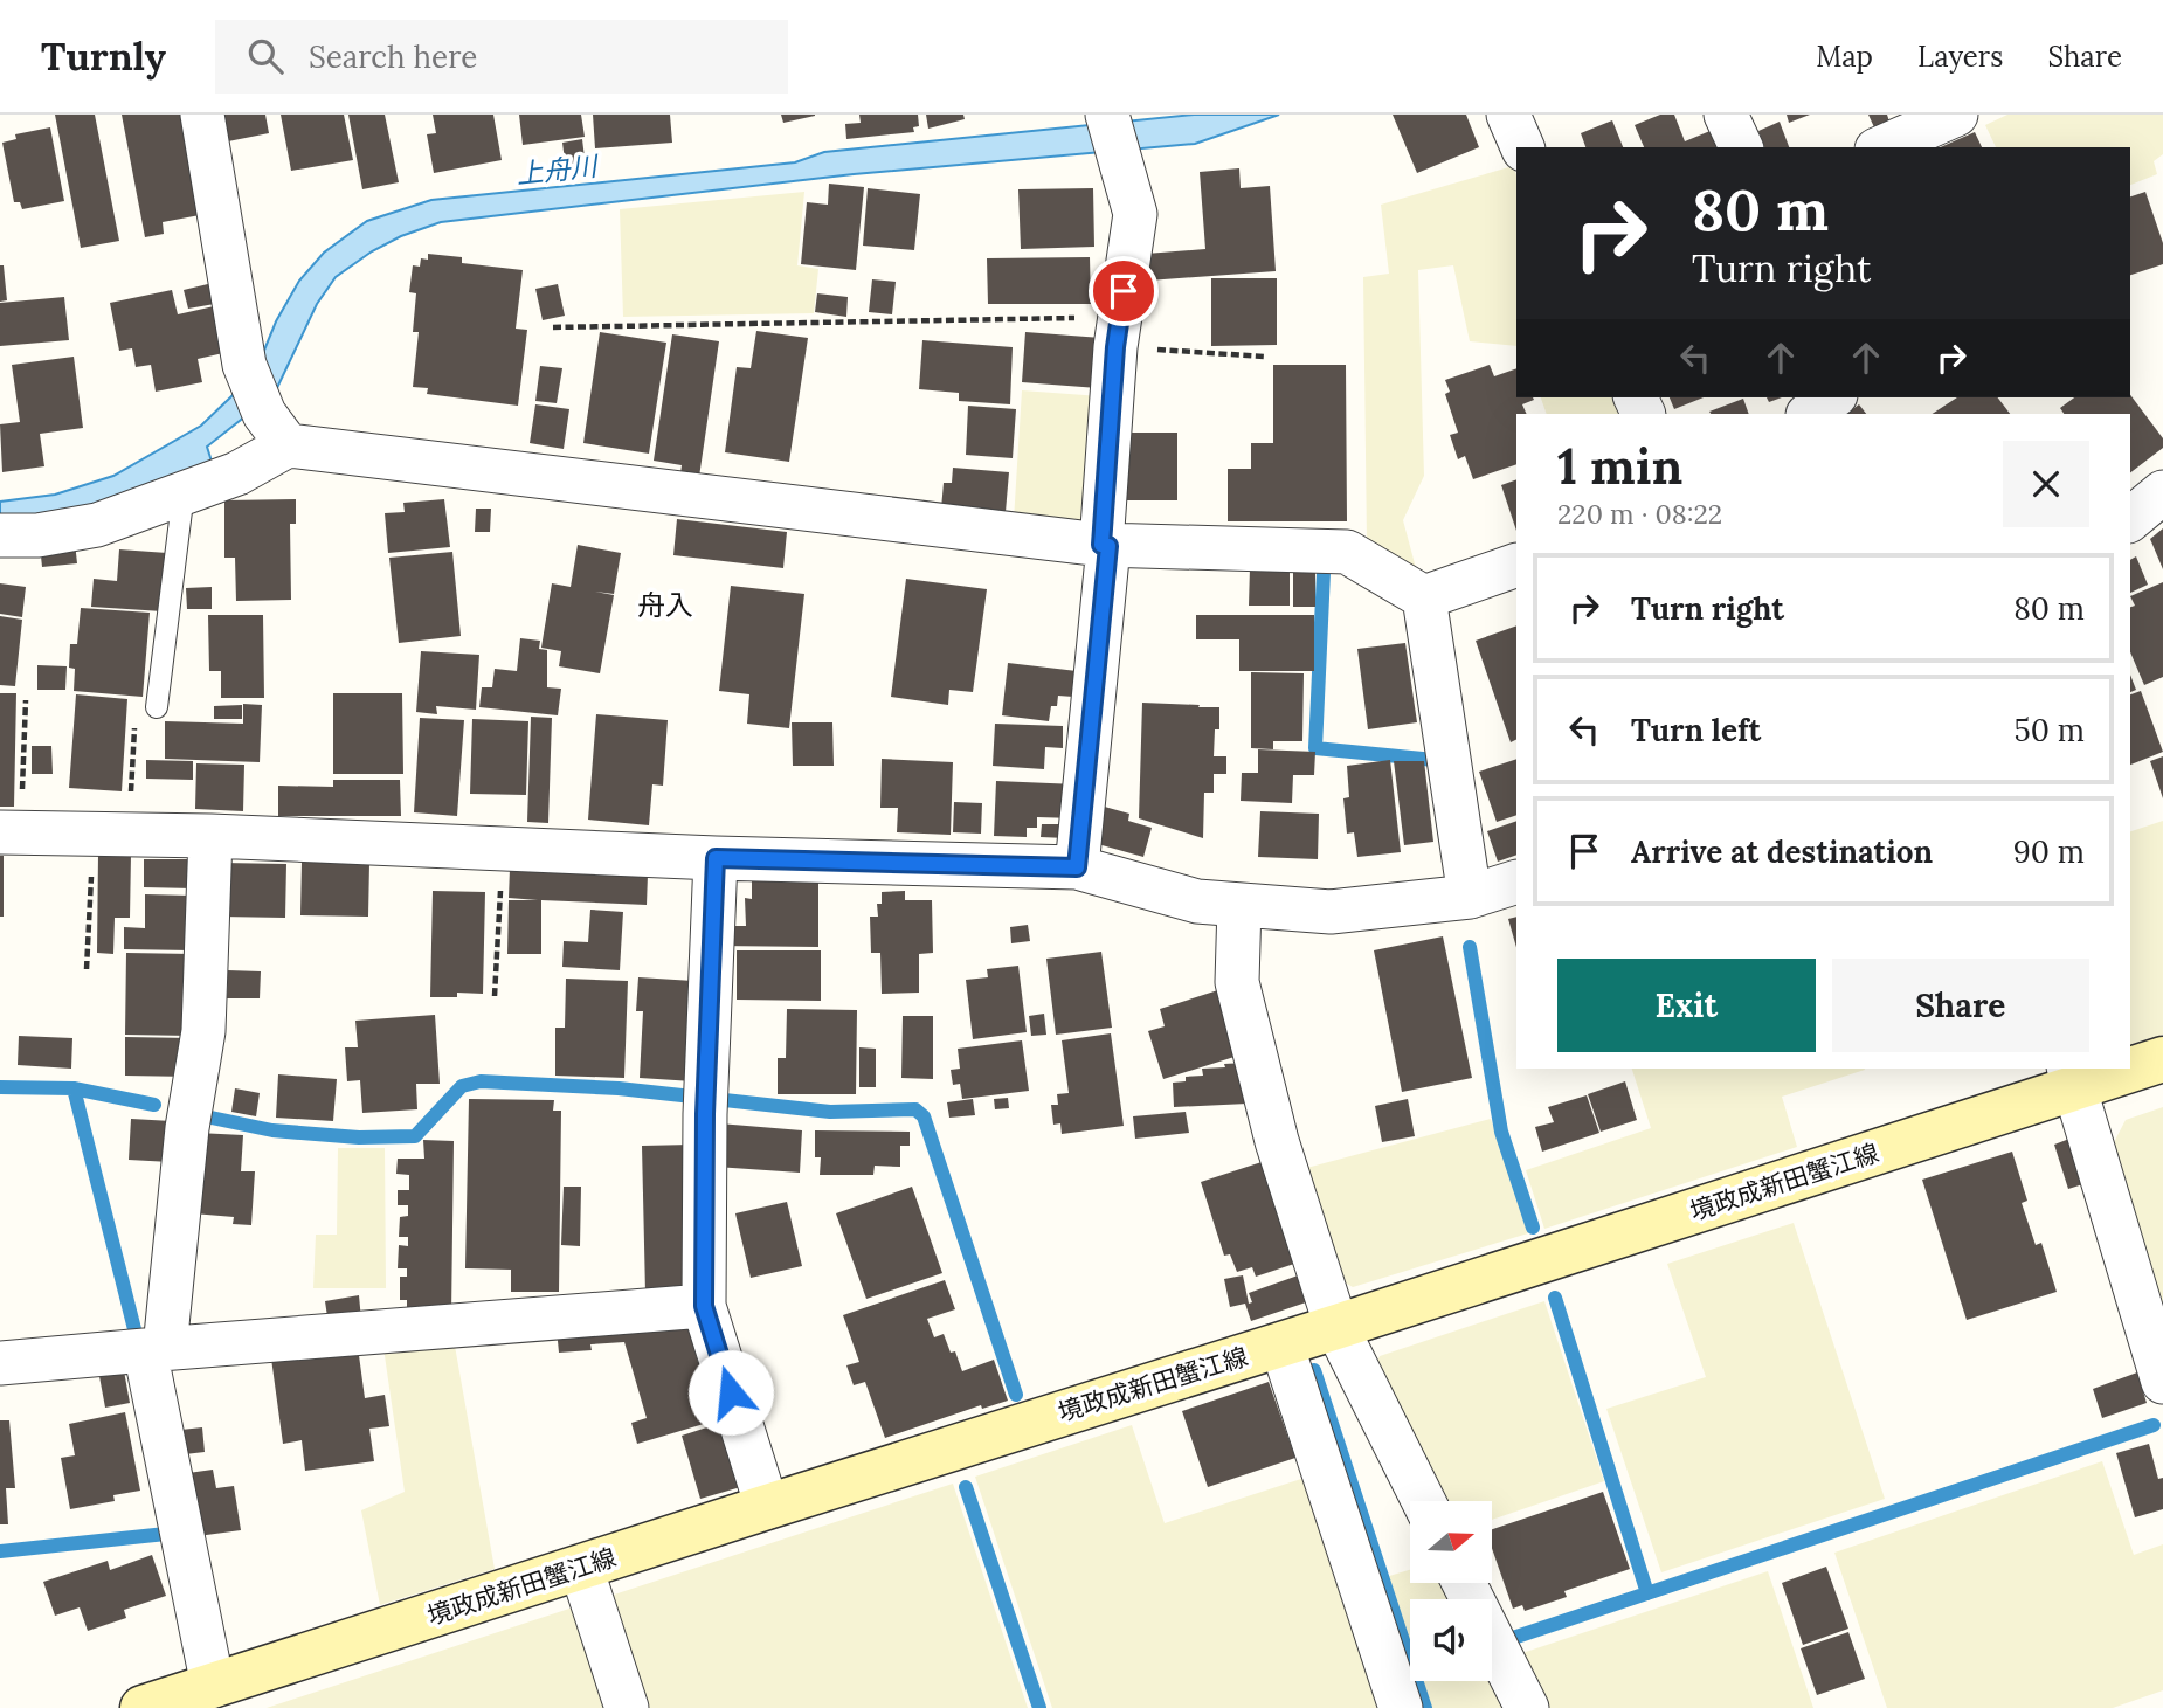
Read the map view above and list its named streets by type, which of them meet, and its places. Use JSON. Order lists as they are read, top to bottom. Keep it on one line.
{"streets":{"main road":["境政成新田蟹江線"]},"districts":["舟入"],"water":["上舟川"],"north":"right","page":{"header":"Turnly","search":"Search here","nav":["Map","Layers","Share"],"turn":["80 m","Turn right"],"heading":["1 min","220 m · 08:22"],"list":[{"name":"Turn right","value":"80 m"},{"name":"Turn left","value":"50 m"},{"name":"Arrive at destination","value":"90 m"}],"buttons":["Exit","Share"]}}
